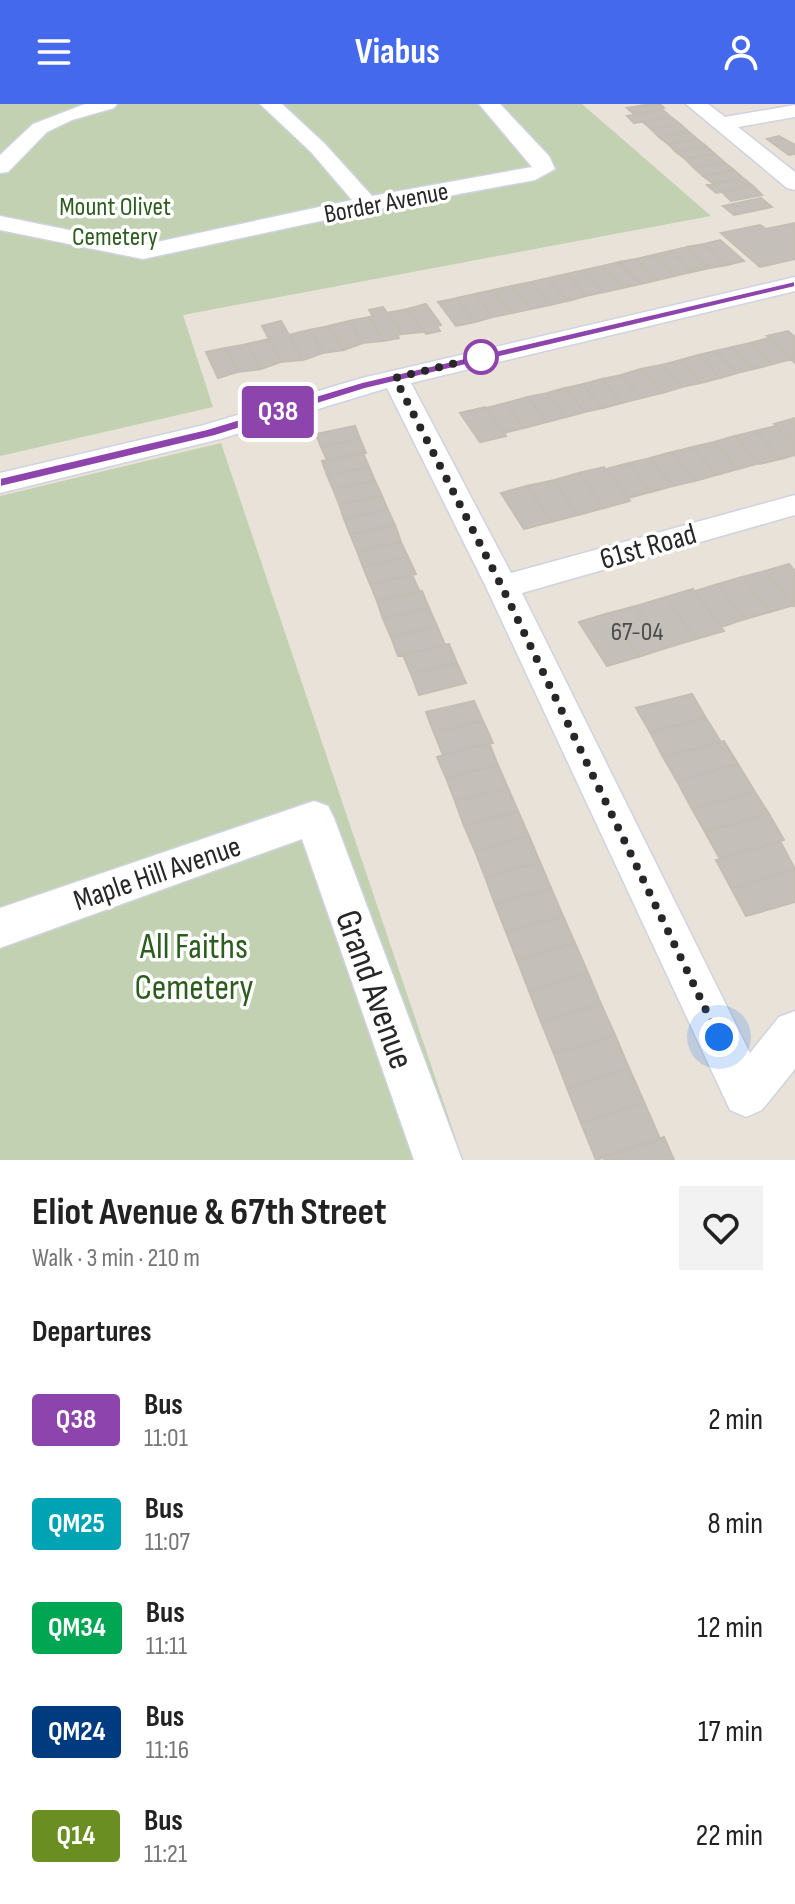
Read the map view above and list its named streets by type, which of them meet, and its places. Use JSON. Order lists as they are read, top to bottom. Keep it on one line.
{"streets":{"street":["Border Avenue","61st Road","Maple Hill Avenue","Grand Avenue"]},"crossings":[["Maple Hill Avenue","Grand Avenue"]],"parks":["Mount Olivet Cemetery","All Faiths Cemetery"],"lines":["bus line Q38"],"house_numbers":["67-04"],"page":{"header":"Viabus","on_map":"Q38","heading":[["Eliot Avenue & 67th Street","Walk · 3 min · 210 m"],"Departures"],"list":[{"mark":"Q38","name":"Bus","note":"11:01","value":"2 min"},{"mark":"QM25","name":"Bus","note":"11:07","value":"8 min"},{"mark":"QM34","name":"Bus","note":"11:11","value":"12 min"},{"mark":"QM24","name":"Bus","note":"11:16","value":"17 min"},{"mark":"Q14","name":"Bus","note":"11:21","value":"22 min"}]}}
